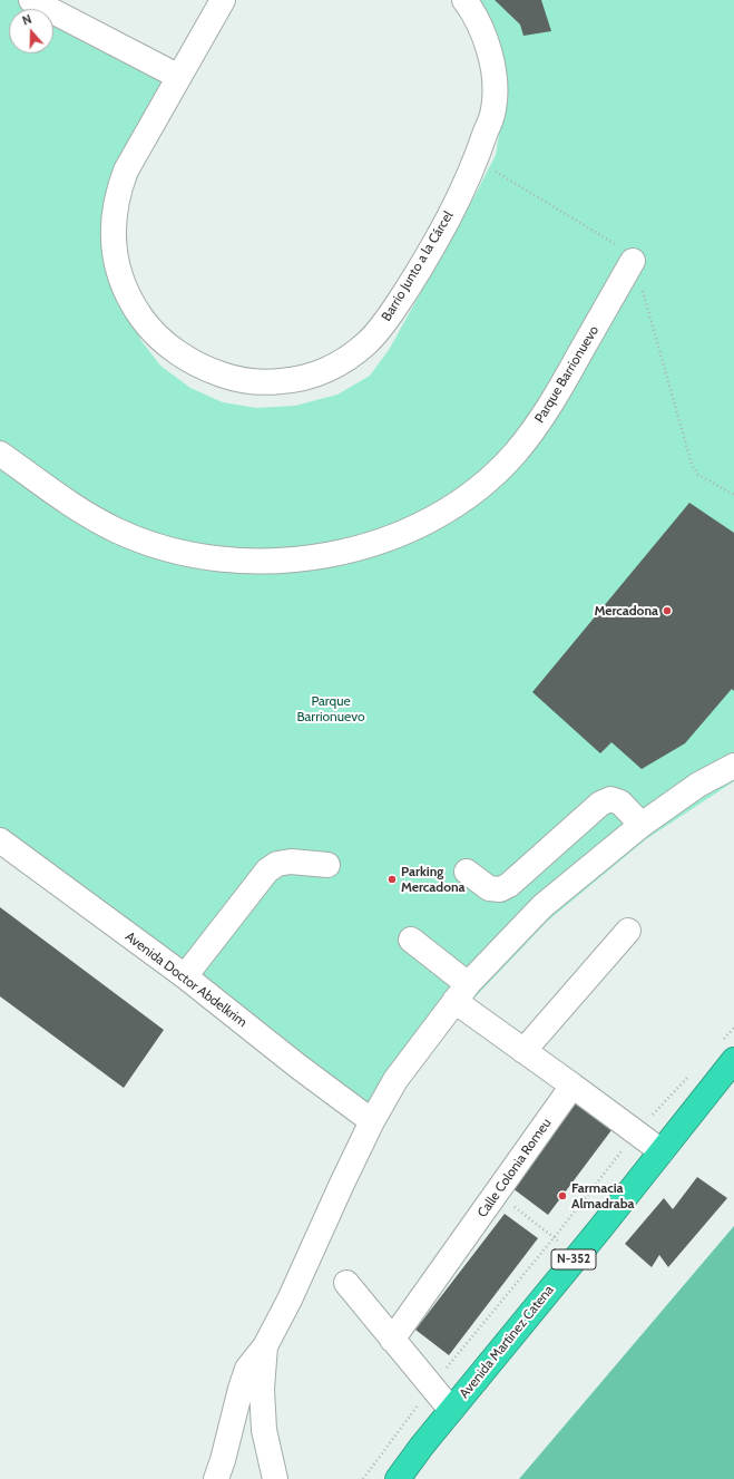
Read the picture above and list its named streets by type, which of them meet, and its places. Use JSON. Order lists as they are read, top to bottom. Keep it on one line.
{"streets":{"highway":["N-352","Avenida Martinez Catena"],"street":["Barrio Junto a la Cárcel","Parque Barrionuevo","Avenida Doctor Abdelkrim","Calle Colonia Romeu"]},"parks":["Parque Barrionuevo"],"places":["Mercadona","Parking Mercadona","Farmacia Almadraba"],"north":"top"}
